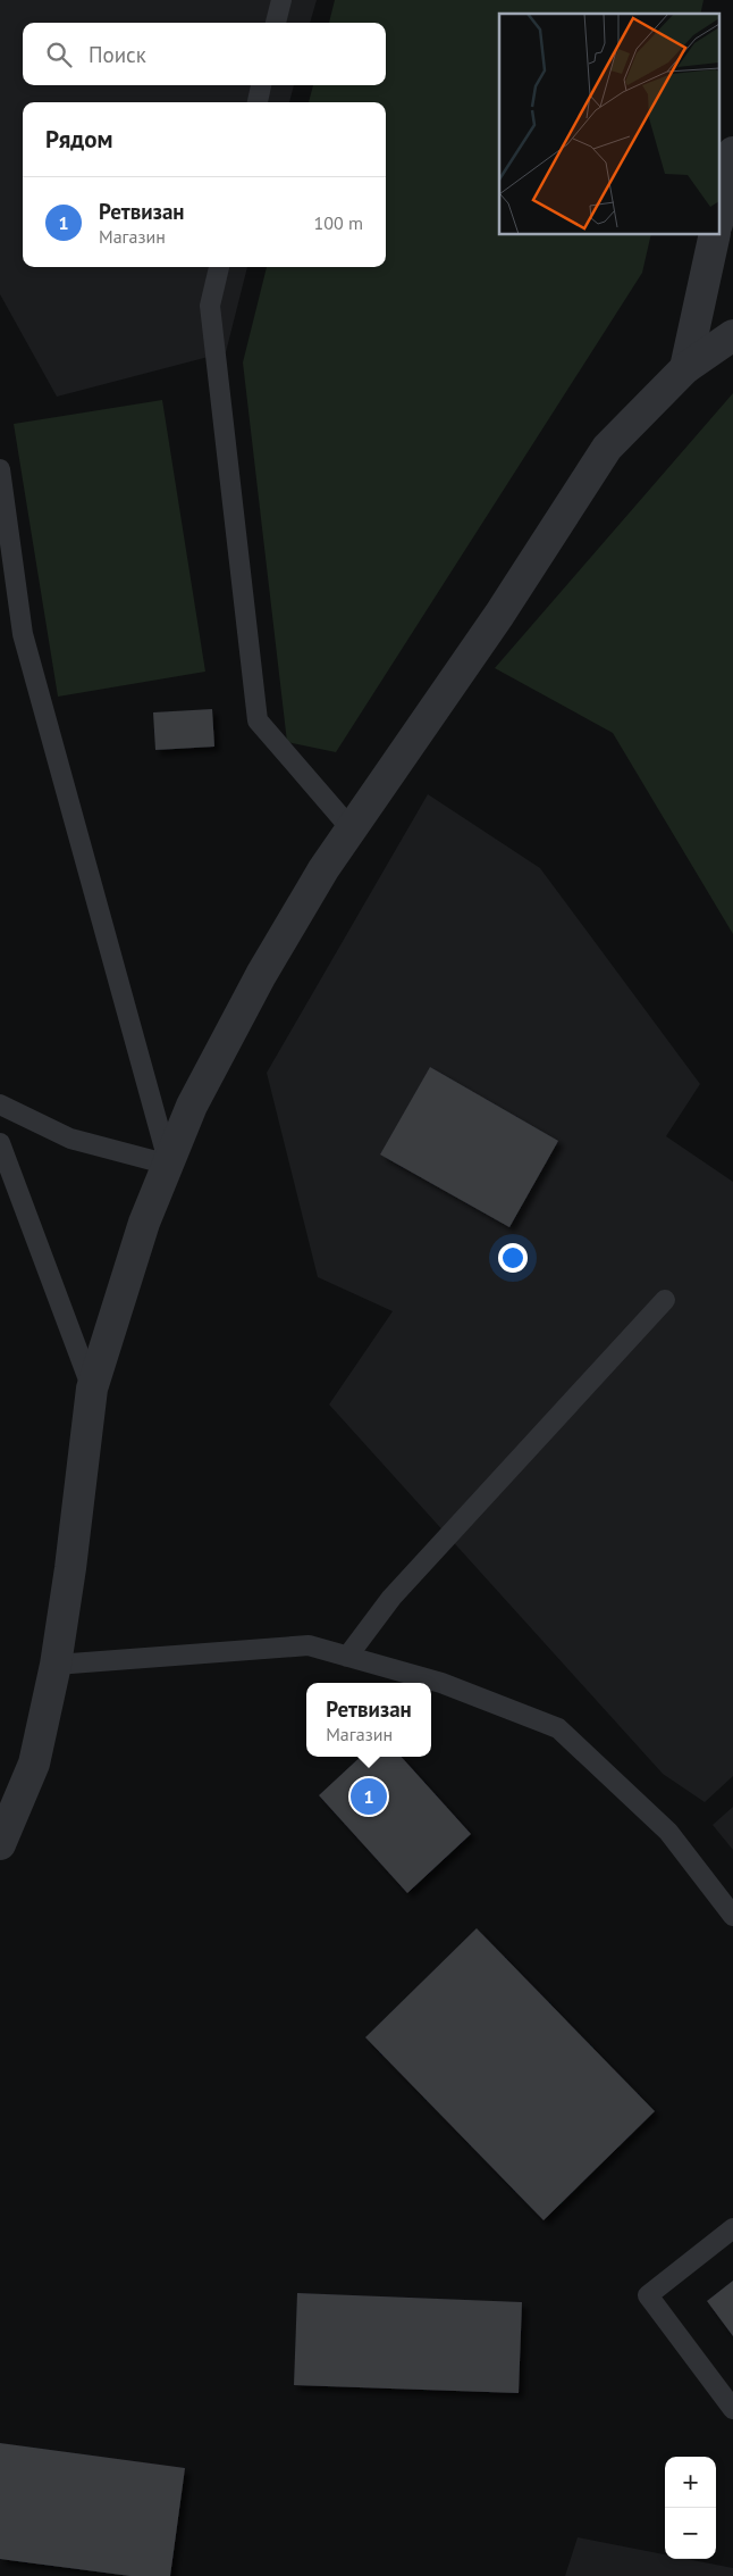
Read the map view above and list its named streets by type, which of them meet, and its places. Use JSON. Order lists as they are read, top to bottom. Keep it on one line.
{"page":{"search":"Поиск","heading":"Рядом","list":[{"mark":"1","name":"Ретвизан","note":"Магазин","value":"100 m"}],"popup":["Ретвизан","Магазин"],"pins":"1","map_buttons":["+","−"]}}
